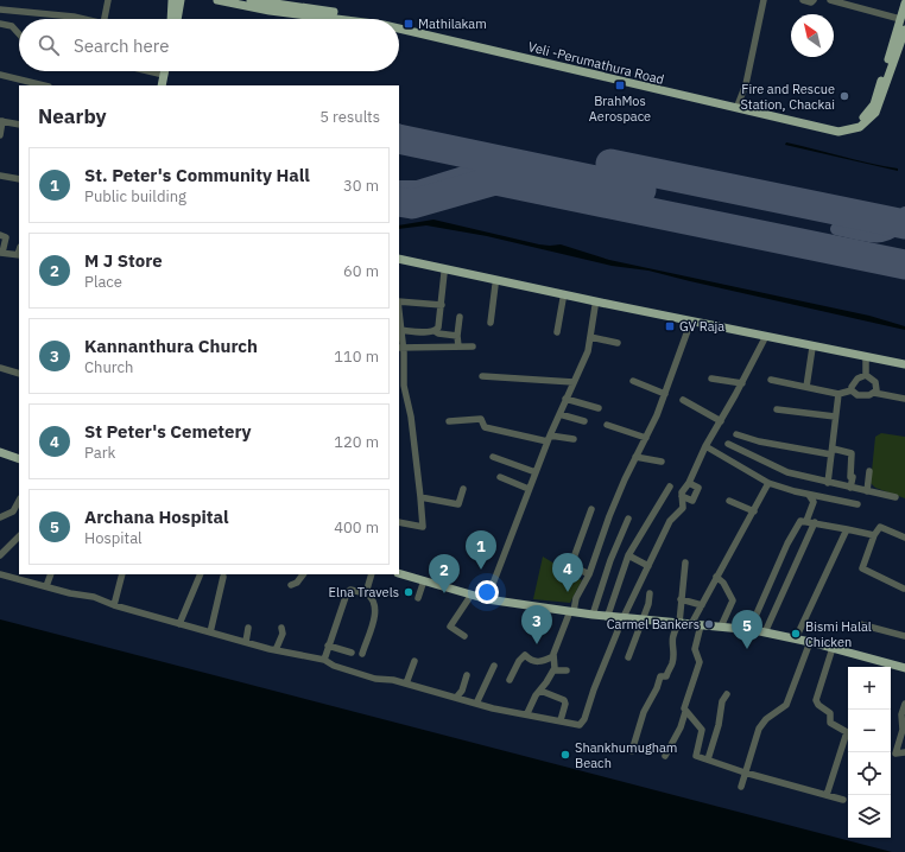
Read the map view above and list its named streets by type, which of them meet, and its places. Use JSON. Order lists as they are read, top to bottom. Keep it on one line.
{"streets":{"main road":["Veli -Perumathura Road"]},"places":{"transit":["Mathilakam","BrahMos Aerospace","GV Raja"],"other":["Fire and Rescue Station, Chackai","Elna Travels","Carmel Bankers","Bismi Halal Chicken","Shankhumugham Beach"]},"north":"top left","page":{"search":"Search here","heading":["Nearby","5 results"],"list":[{"mark":"1","name":"St. Peter's Community Hall","note":"Public building","value":"30 m"},{"mark":"2","name":"M J Store","note":"Place","value":"60 m"},{"mark":"3","name":"Kannanthura Church","note":"Church","value":"110 m"},{"mark":"4","name":"St Peter's Cemetery","note":"Park","value":"120 m"},{"mark":"5","name":"Archana Hospital","note":"Hospital","value":"400 m"}],"pins":["1","4","2","3","5"],"map_buttons":["+","−"]}}
